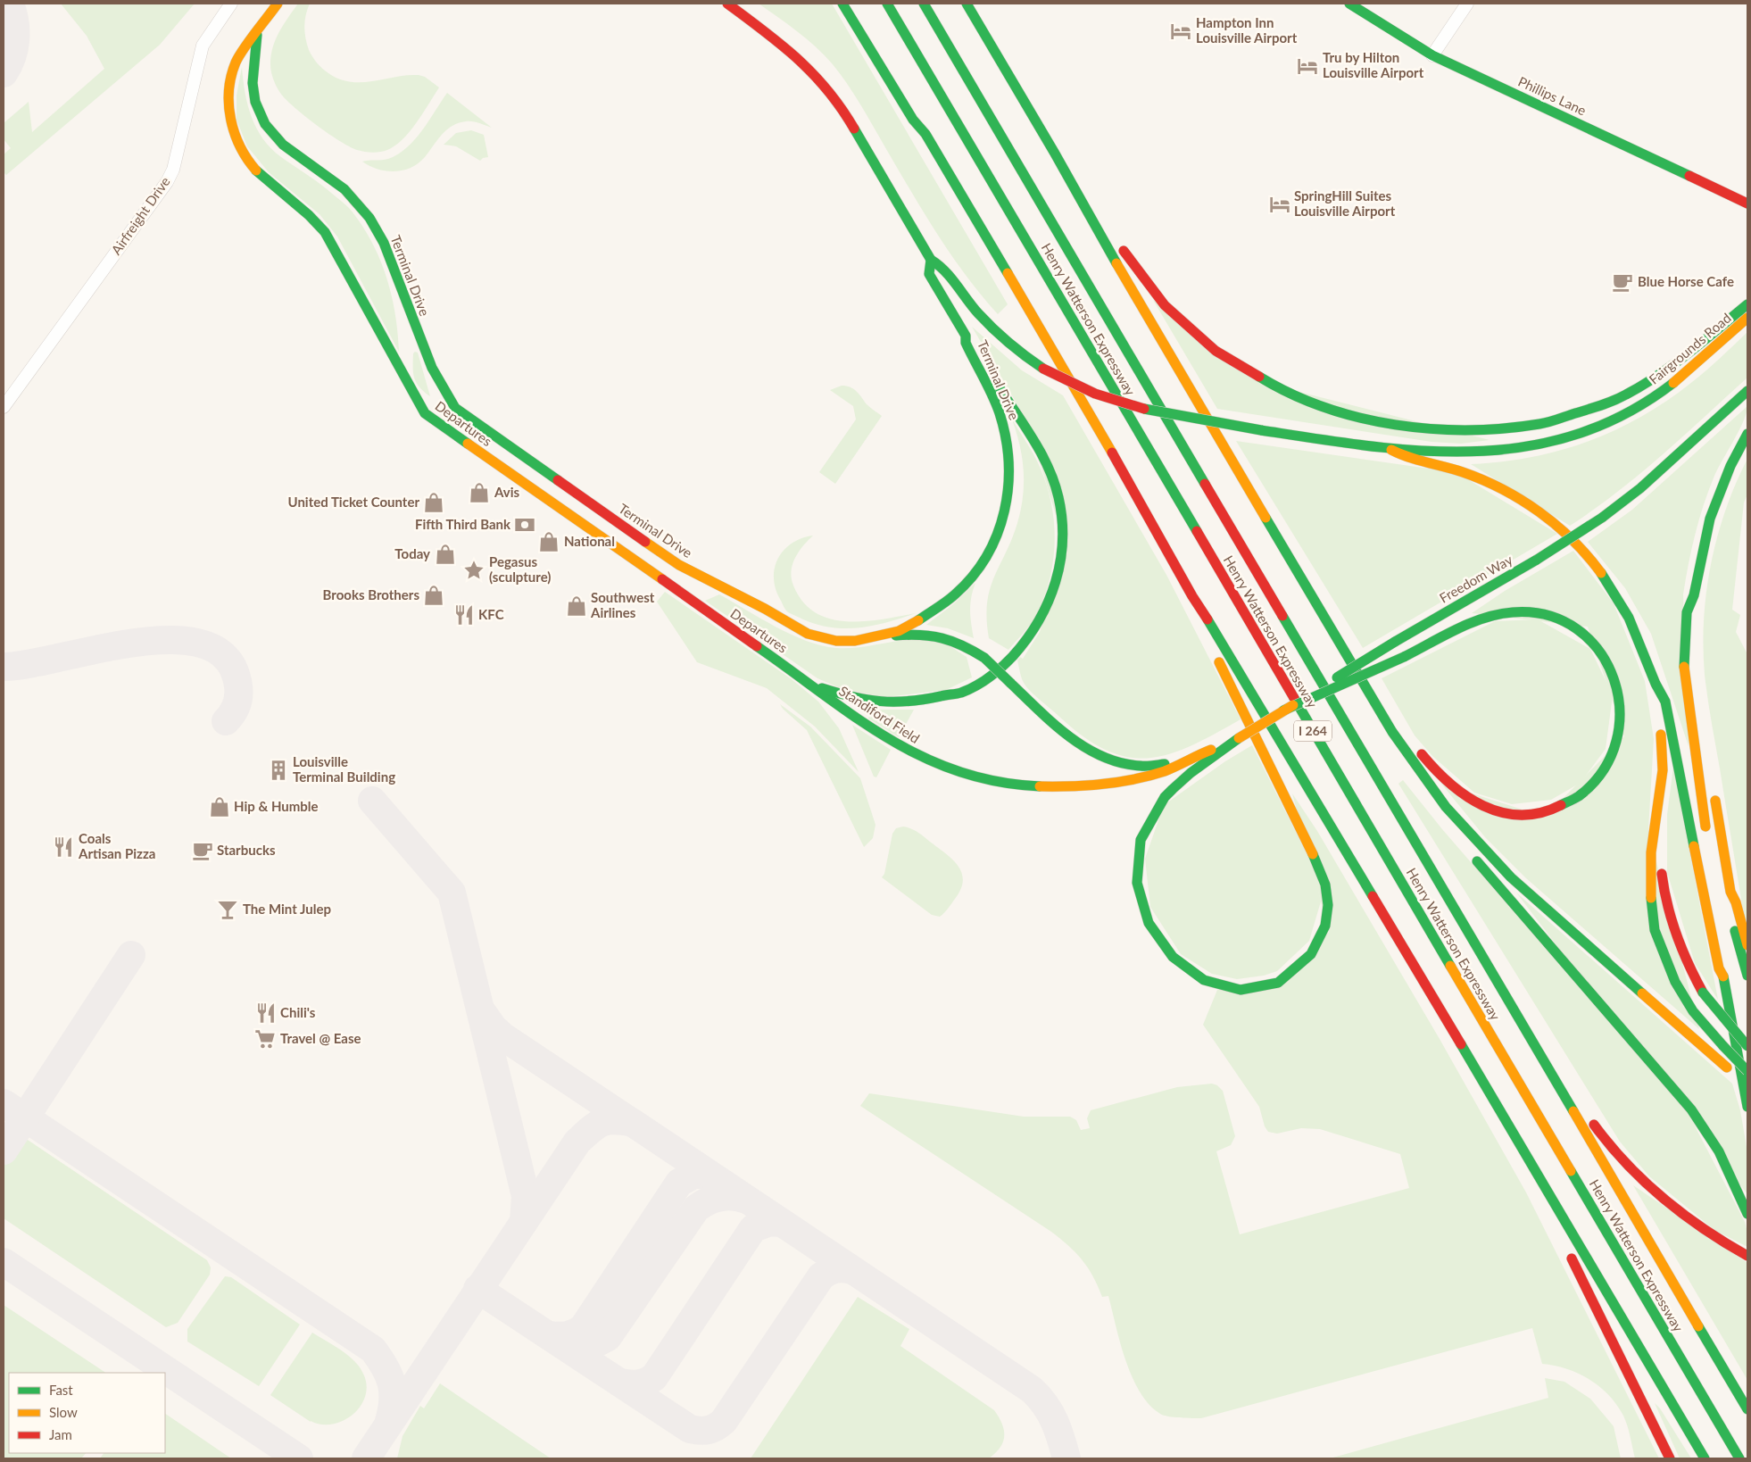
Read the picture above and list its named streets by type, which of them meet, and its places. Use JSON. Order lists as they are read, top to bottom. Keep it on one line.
{"streets":{"main road":["Phillips Lane","Terminal Drive","Henry Watterson Expressway","Fairgrounds Road","Departures","Freedom Way","Standiford Field","I 264"],"street":["Airfreight Drive"]},"crossings":[["Terminal Drive","Fairgrounds Road"],["Terminal Drive","Departures"],["Departures","Standiford Field"],["Freedom Way","Standiford Field"]],"places":{"hotel":["Hampton Inn Louisville Airport","Tru by Hilton Louisville Airport","SpringHill Suites Louisville Airport"],"cafe":["Blue Horse Cafe","Starbucks"],"shop":["Avis","United Ticket Counter","National","Today","Brooks Brothers","Southwest Airlines","Hip & Humble"],"bank":["Fifth Third Bank"],"place":["Pegasus (sculpture)"],"restaurant":["KFC","Coals Artisan Pizza","Chili's"],"building":["Louisville Terminal Building"],"bar":["The Mint Julep"],"supermarket":["Travel @ Ease"]},"legend":["Fast","Slow","Jam"]}
